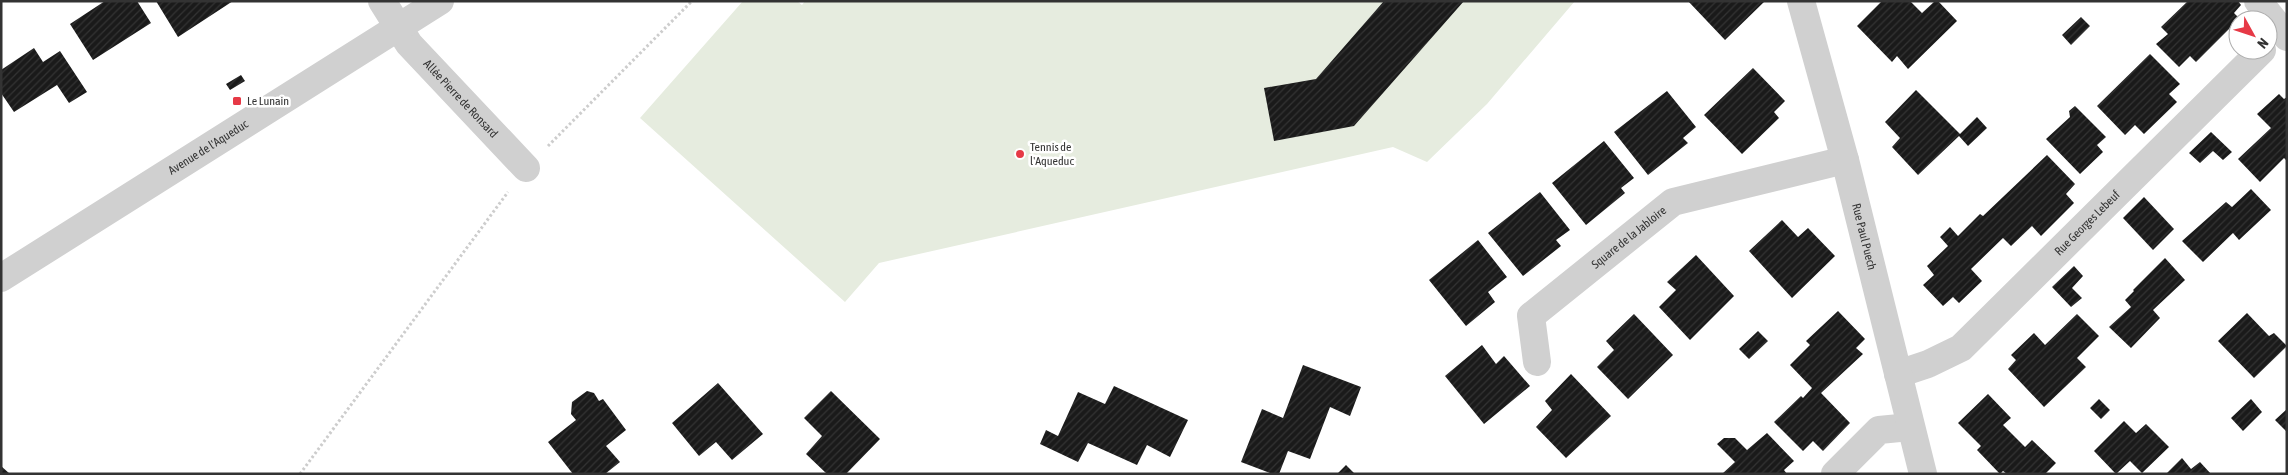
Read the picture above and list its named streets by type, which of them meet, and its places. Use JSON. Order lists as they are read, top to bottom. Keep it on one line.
{"streets":{"street":["Allée Pierre de Ronsard","Avenue de l'Aqueduc","Rue Georges Lebeuf","Square de la Jabloire","Rue Paul Puech"]},"crossings":[["Allée Pierre de Ronsard","Avenue de l'Aqueduc"],["Rue Georges Lebeuf","Rue Paul Puech"],["Square de la Jabloire","Rue Paul Puech"]],"places":{"transit":["Le Lunain"],"other":["Tennis de l'Aqueduc"]},"north":"bottom right"}
